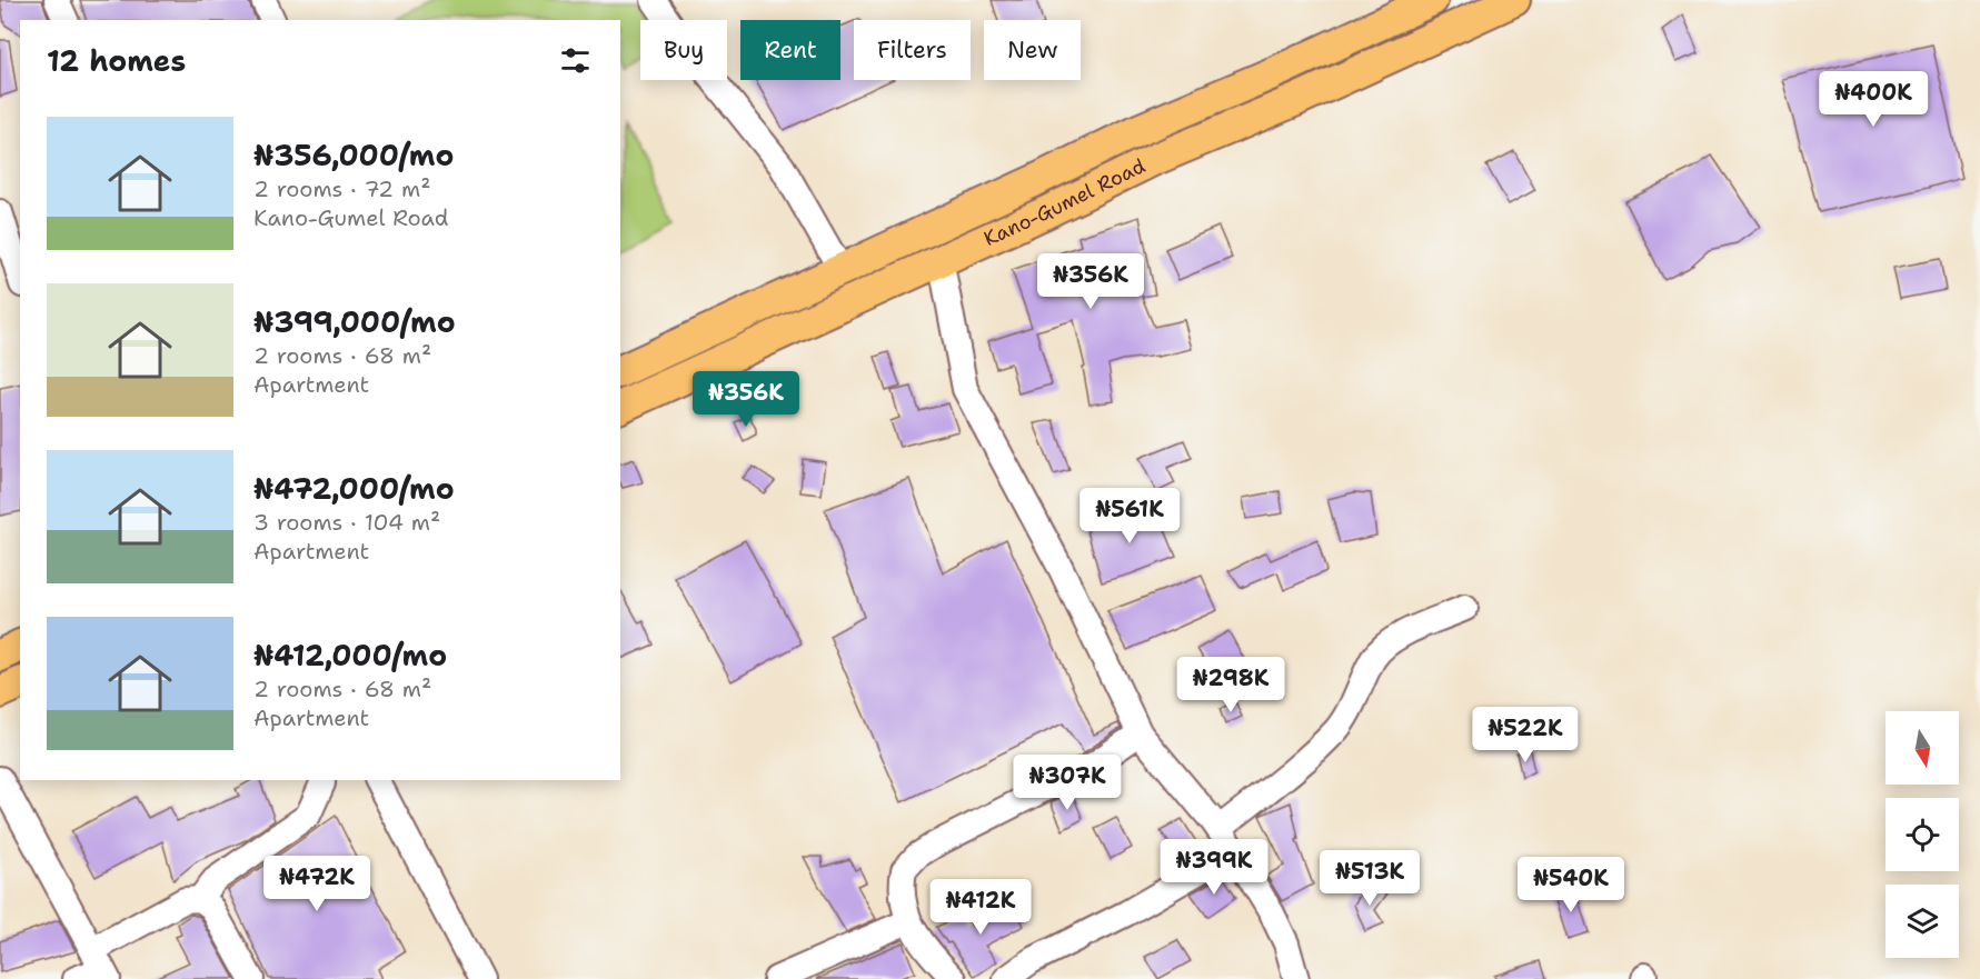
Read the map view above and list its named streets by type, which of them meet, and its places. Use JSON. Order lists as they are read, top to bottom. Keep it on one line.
{"streets":{"main road":["Kano-Gumel Road"]},"north":"bottom","page":{"chip":["Buy","Rent","Filters","New"],"heading":"12 homes","price":["₦400K","₦356K","₦356K","₦561K","₦298K","₦522K","₦307K","₦399K","₦513K","₦472K","₦540K","₦412K"],"list":[{"name":"₦356,000/mo","note":"2 rooms · 72 m² · Kano-Gumel Road"},{"name":"₦399,000/mo","note":"2 rooms · 68 m² · Apartment"},{"name":"₦472,000/mo","note":"3 rooms · 104 m² · Apartment"},{"name":"₦412,000/mo","note":"2 rooms · 68 m² · Apartment"}]}}
